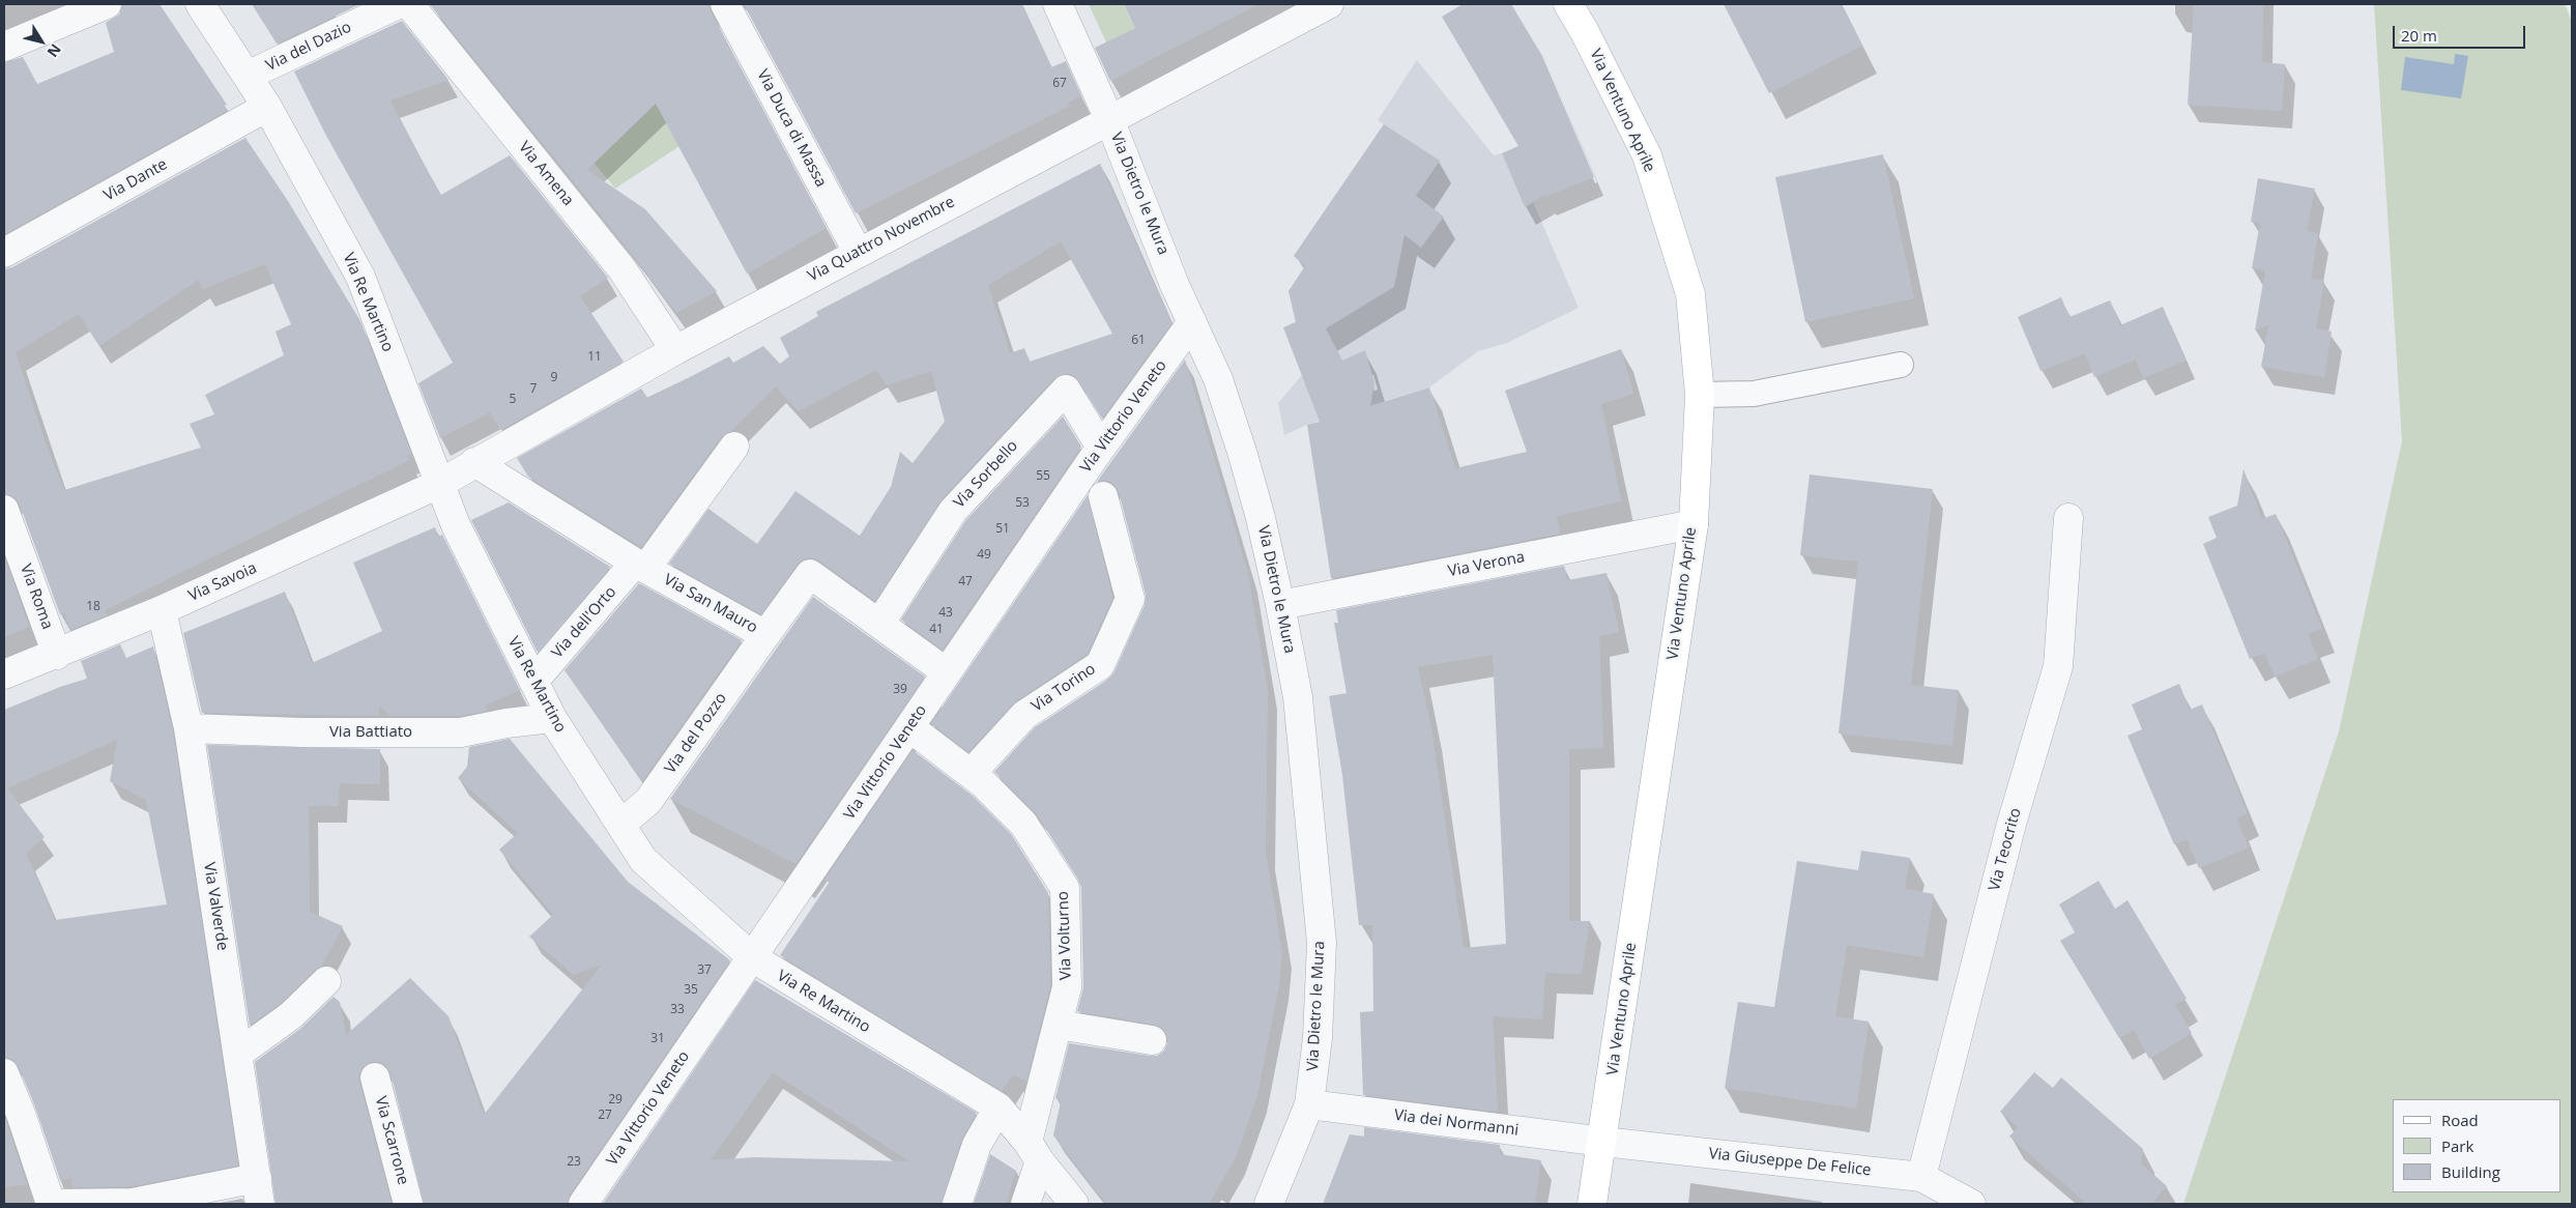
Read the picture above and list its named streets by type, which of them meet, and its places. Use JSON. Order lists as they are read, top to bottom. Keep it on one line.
{"streets":{"main road":["Via Ventuno Aprile"],"street":["Via del Dazio","Via Duca di Massa","Via Amena","Via Dante","Via Dietro le Mura","Via Quattro Novembre","Via Re Martino","Via Vittorio Veneto","Via Sorbello","Via Verona","Via Savoia","Via Roma","Via San Mauro","Via dell'Orto","Via Torino","Via Battiato","Via del Pozzo","Via Teocrito","Via Valverde","Via Volturno","Via dei Normanni","Via Scarrone","Via Giuseppe De Felice"]},"crossings":[["Via del Dazio","Via Re Martino"],["Via Ventuno Aprile","Via Verona"],["Via Ventuno Aprile","Via dei Normanni"],["Via Ventuno Aprile","Via Giuseppe De Felice"],["Via Duca di Massa","Via Quattro Novembre"],["Via Amena","Via Quattro Novembre"],["Via Dante","Via Re Martino"],["Via Dietro le Mura","Via Quattro Novembre"],["Via Dietro le Mura","Via Vittorio Veneto"],["Via Dietro le Mura","Via Verona"],["Via Dietro le Mura","Via dei Normanni"],["Via Quattro Novembre","Via Re Martino"],["Via Quattro Novembre","Via Savoia"],["Via Quattro Novembre","Via San Mauro"],["Via Re Martino","Via Vittorio Veneto"],["Via Re Martino","Via Savoia"],["Via Re Martino","Via dell'Orto"],["Via Re Martino","Via Battiato"],["Via Re Martino","Via del Pozzo"],["Via Re Martino","Via Volturno"],["Via Vittorio Veneto","Via Sorbello"],["Via Vittorio Veneto","Via San Mauro"],["Via Vittorio Veneto","Via Volturno"],["Via Sorbello","Via San Mauro"],["Via Savoia","Via Roma"],["Via Savoia","Via Valverde"],["Via San Mauro","Via dell'Orto"],["Via San Mauro","Via del Pozzo"],["Via Torino","Via Volturno"],["Via Battiato","Via Valverde"],["Via Teocrito","Via Giuseppe De Felice"],["Via dei Normanni","Via Giuseppe De Felice"]],"house_numbers":["67","61","11","9","7","5","55","53","51","49","47","18","43","41","39","37","35","33","31","29","27","23"],"legend":["Road","Park","Building"],"scale_bar":"20 m","north":"bottom right"}
